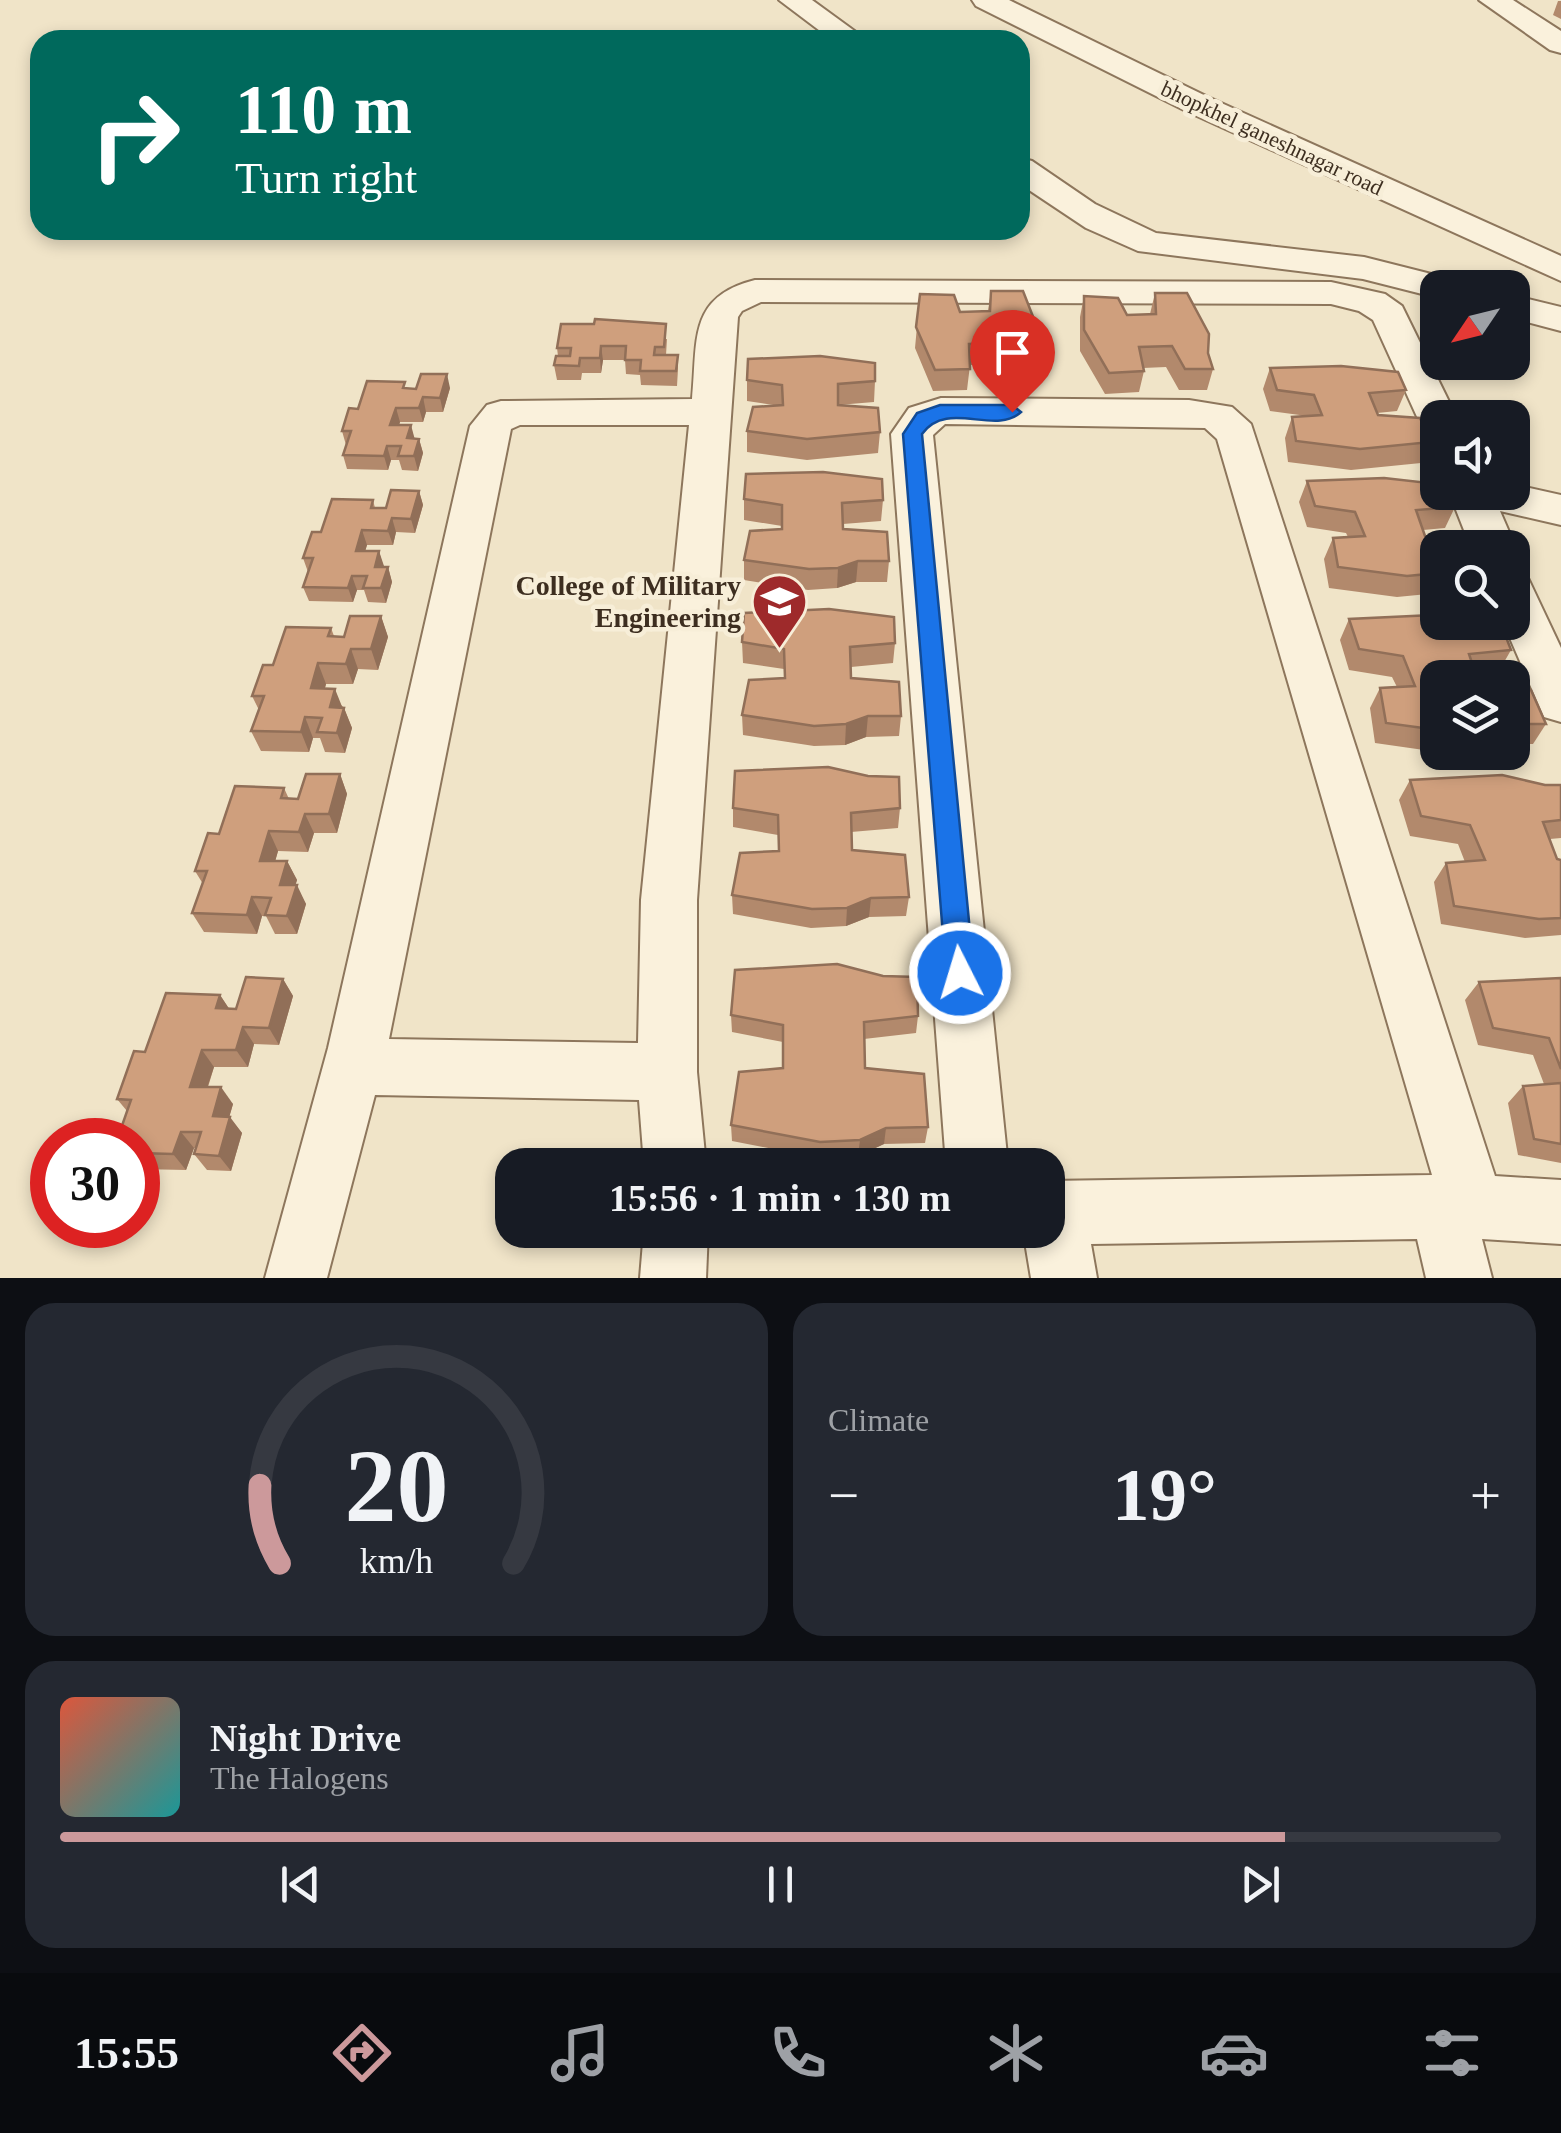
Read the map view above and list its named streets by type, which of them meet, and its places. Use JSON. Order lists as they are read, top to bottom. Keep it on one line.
{"streets":{"street":["bhopkhel ganeshnagar road"]},"places":{"school or university":["College of Military Engineering"]},"north":"bottom left","page":{"turn":["110 m","Turn right"],"limit":"30","trip":"15:56 · 1 min · 130 m","tile":"Climate","heat":["−","19°","+"],"song":["Night Drive","The Halogens"],"tabs":"15:55","gauge":["20","km/h"]}}
